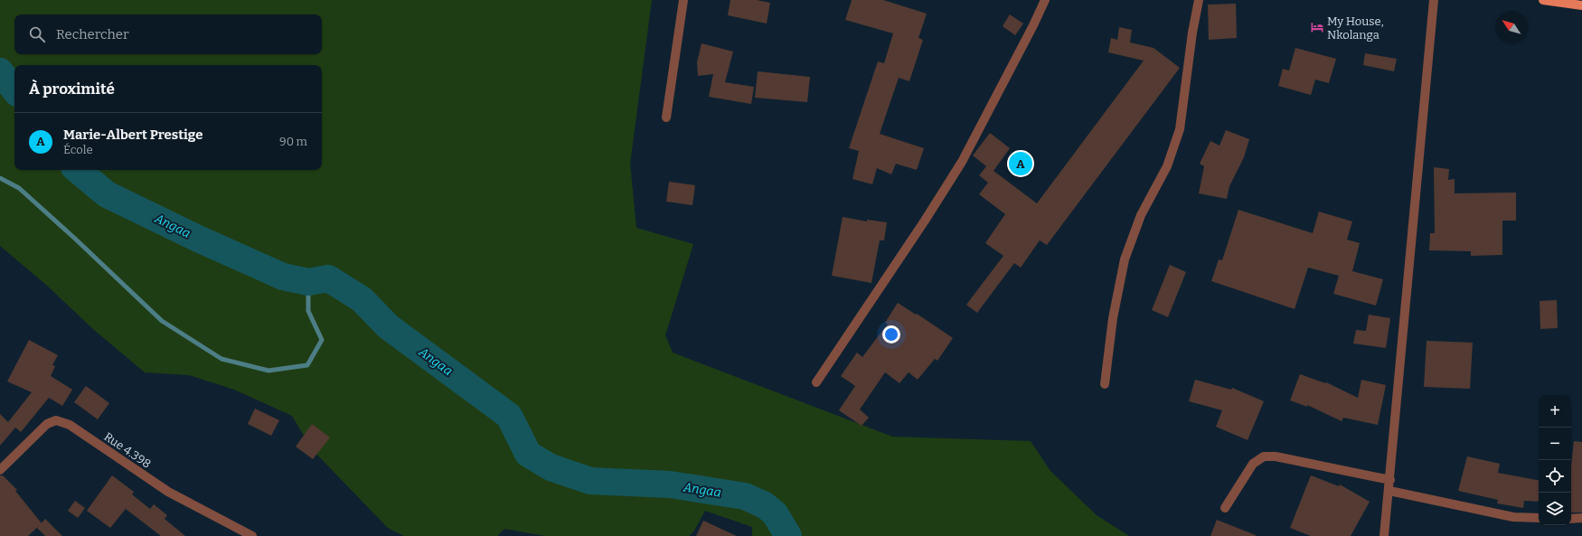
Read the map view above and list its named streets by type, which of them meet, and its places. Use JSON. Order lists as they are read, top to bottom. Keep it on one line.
{"streets":{"street":["Rue 4.398"]},"water":["Angaa"],"places":{"hotel":["My House, Nkolanga"]},"north":"top left","page":{"search":"Rechercher","heading":"À proximité","list":[{"mark":"A","name":"Marie-Albert Prestige","note":"École","value":"90 m"}],"pins":"A","map_buttons":["+","−"]}}
